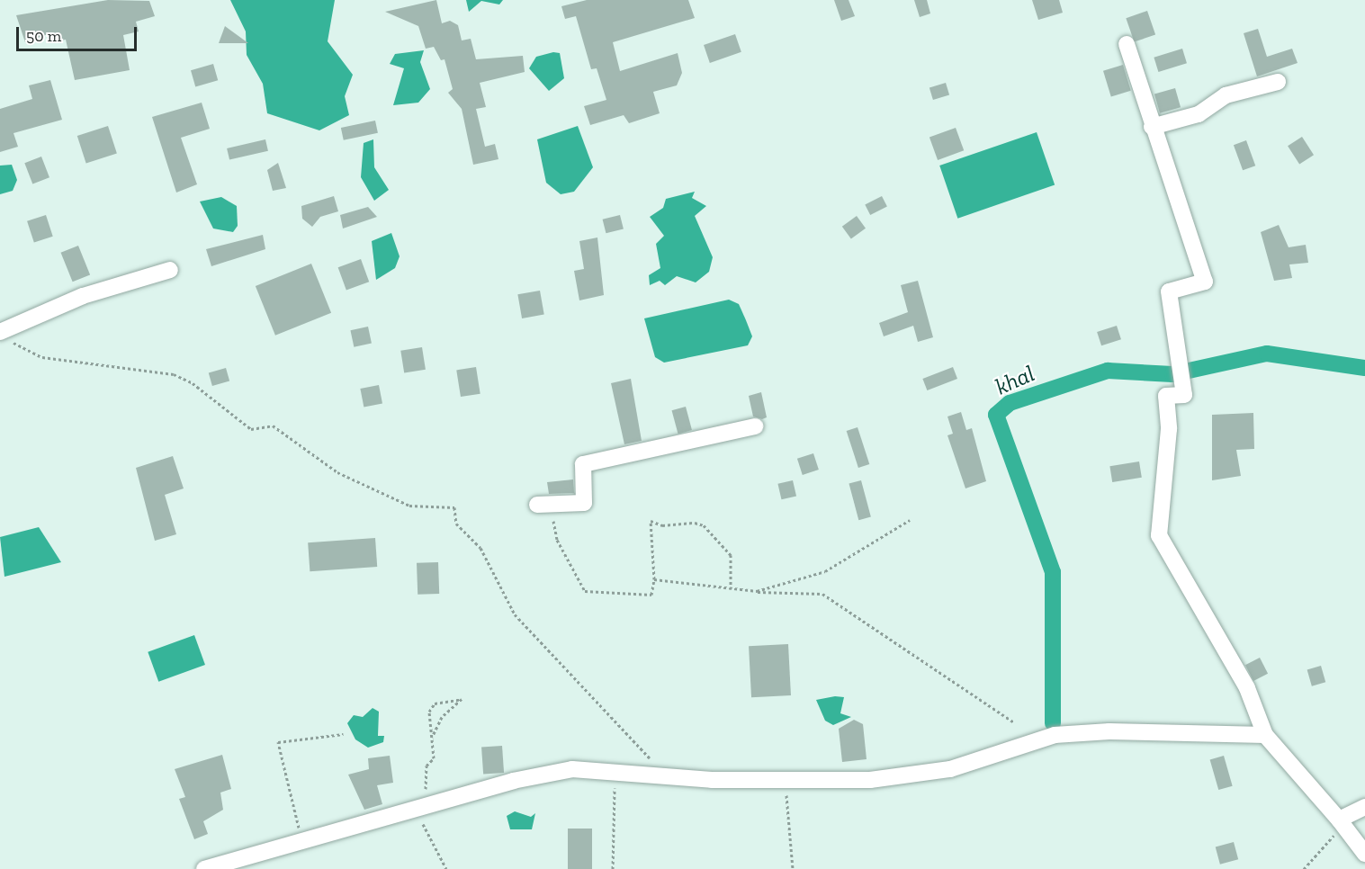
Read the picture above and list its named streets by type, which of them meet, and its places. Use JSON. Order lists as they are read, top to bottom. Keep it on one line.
{"water":["khal"],"scale_bar":"50 m"}
